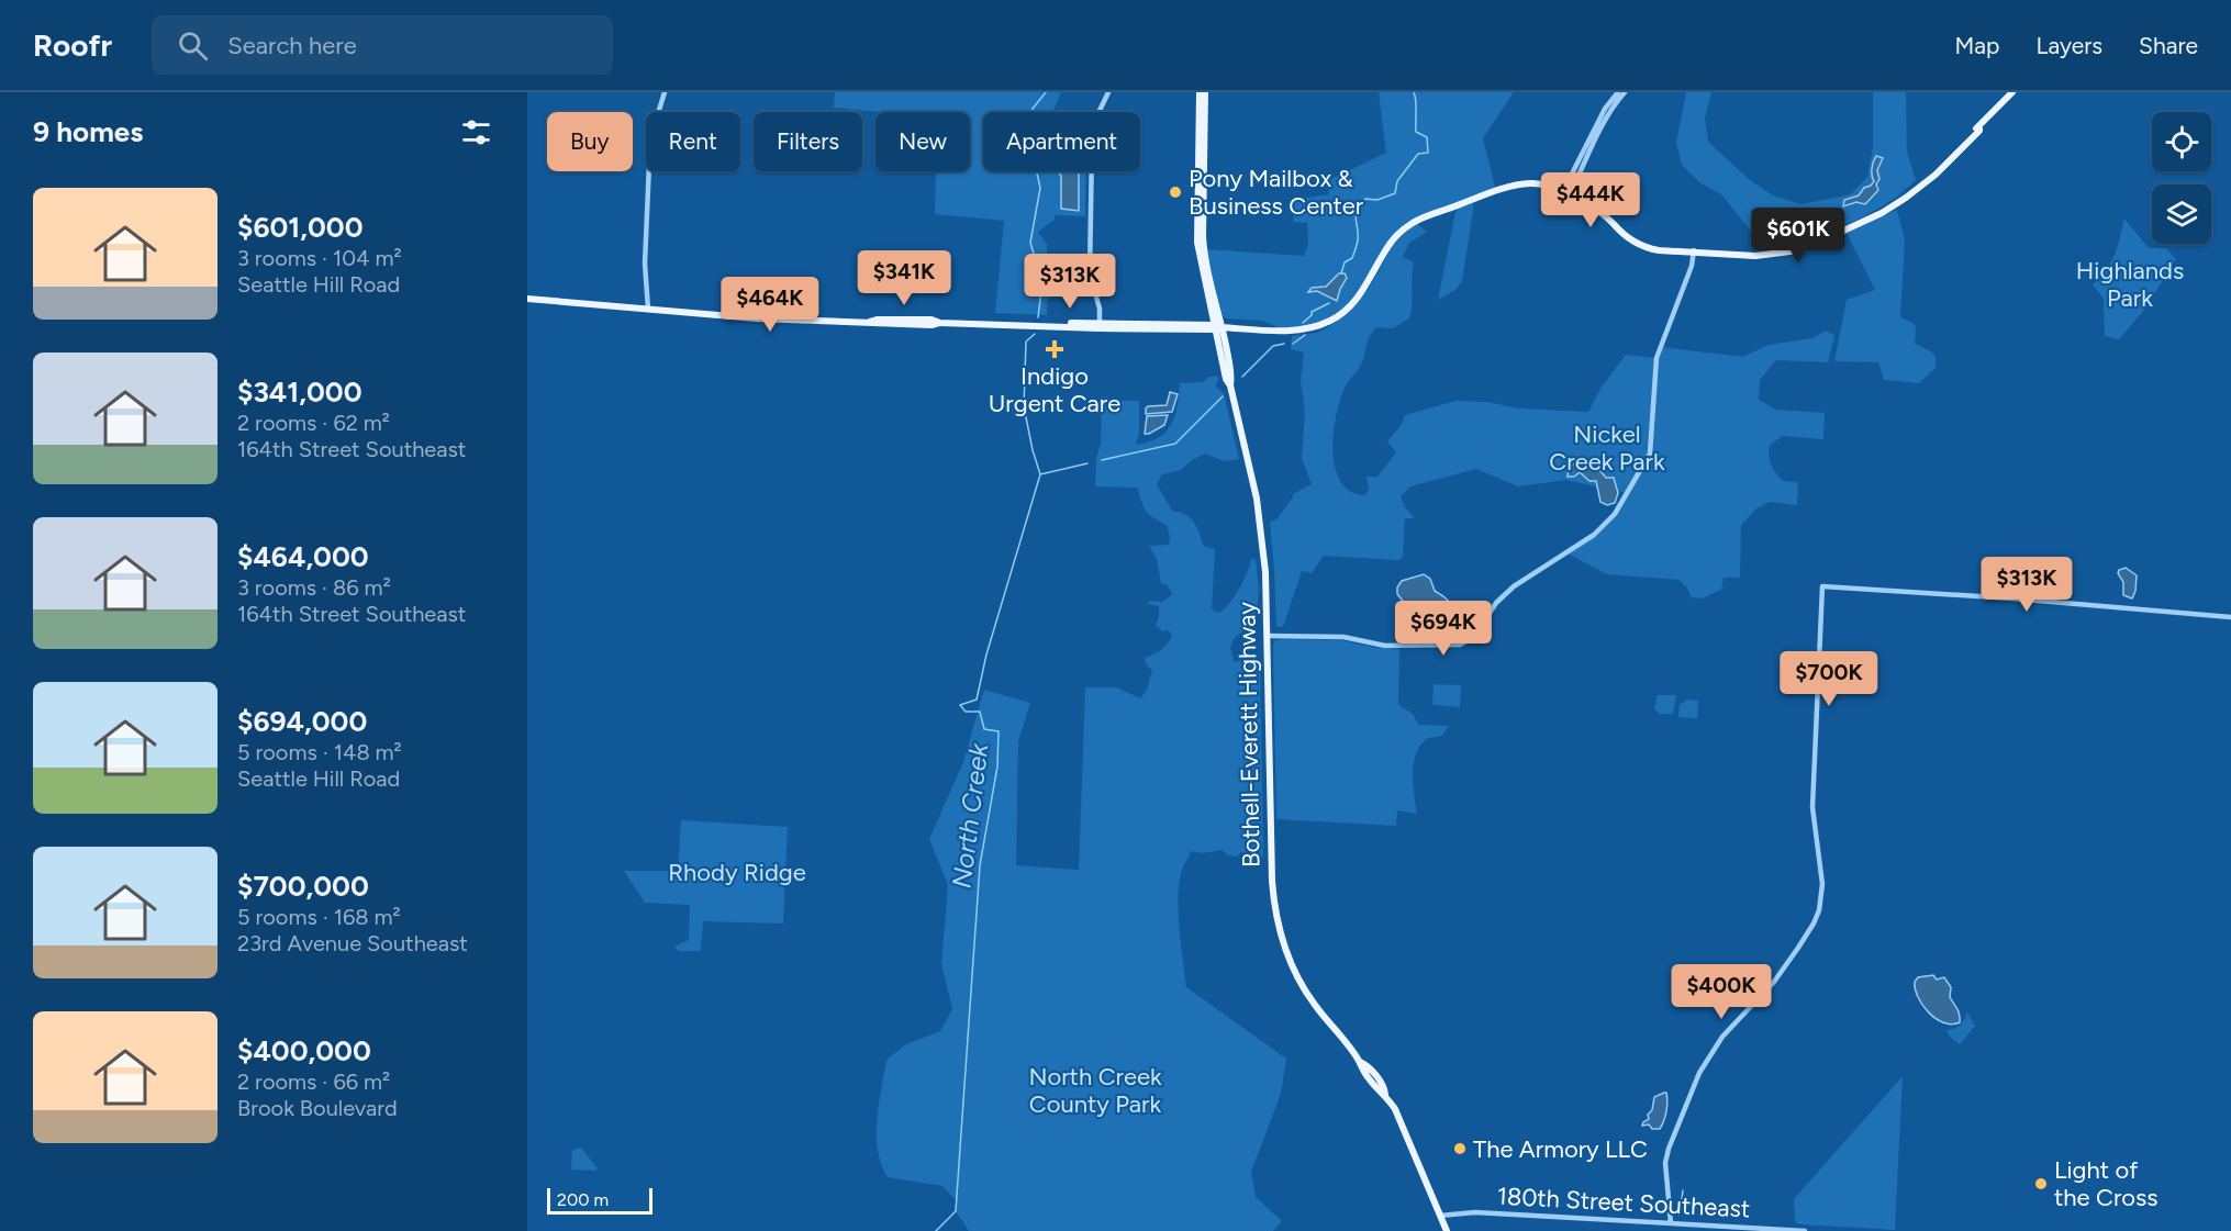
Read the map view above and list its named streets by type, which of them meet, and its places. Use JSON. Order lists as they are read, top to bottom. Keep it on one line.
{"streets":{"main road":["Bothell-Everett Highway"],"street":["180th Street Southeast"]},"crossings":[["Bothell-Everett Highway","180th Street Southeast"]],"water":["North Creek"],"parks":["Highlands Park","Nickel Creek Park","Rhody Ridge","North Creek County Park"],"places":{"other":["Pony Mailbox & Business Center","The Armory LLC","Light of the Cross"],"health":["Indigo Urgent Care"]},"scale_bar":"200 m","page":{"header":"Roofr","search":"Search here","nav":["Map","Layers","Share"],"heading":"9 homes","chip":["Buy","Rent","Filters","New","Apartment"],"list":[{"name":"$601,000","note":"3 rooms · 104 m² · Seattle Hill Road"},{"name":"$341,000","note":"2 rooms · 62 m² · 164th Street Southeast"},{"name":"$464,000","note":"3 rooms · 86 m² · 164th Street Southeast"},{"name":"$694,000","note":"5 rooms · 148 m² · Seattle Hill Road"},{"name":"$700,000","note":"5 rooms · 168 m² · 23rd Avenue Southeast"},{"name":"$400,000","note":"2 rooms · 66 m² · Brook Boulevard"}],"price":["$444K","$601K","$341K","$313K","$464K","$313K","$694K","$700K","$400K"],"scale":"200 m"}}
